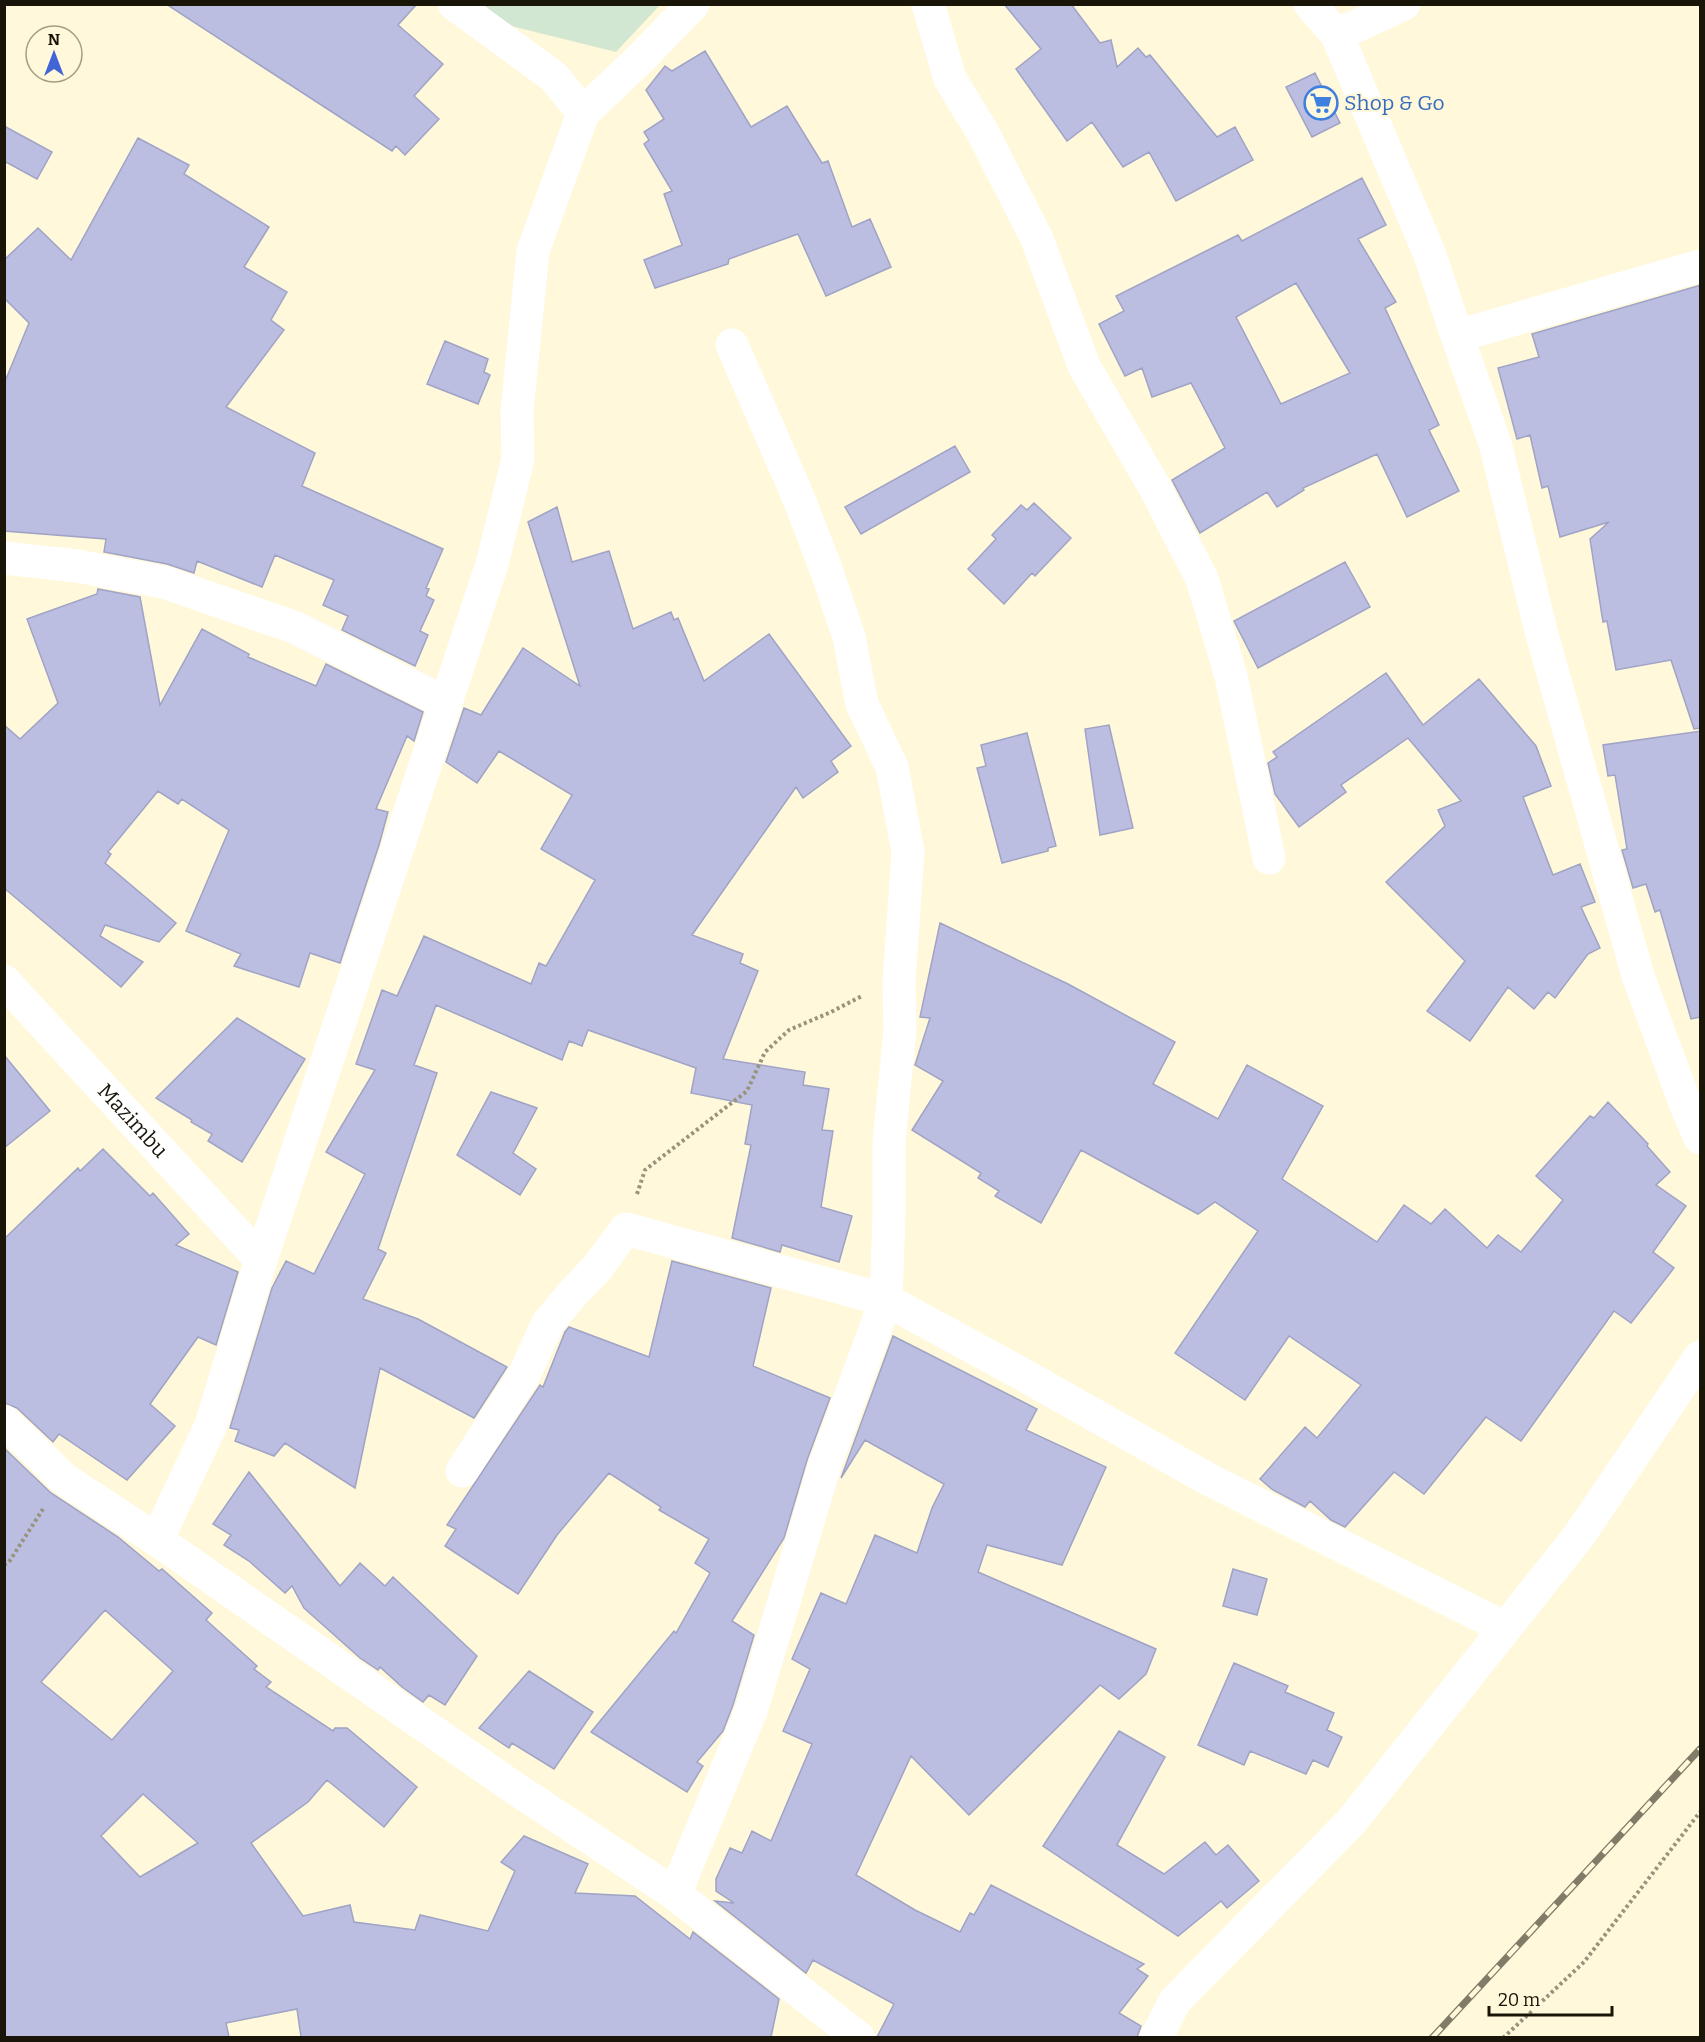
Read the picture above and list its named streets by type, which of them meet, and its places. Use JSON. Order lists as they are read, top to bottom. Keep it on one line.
{"streets":{"street":["Mazimbu"]},"places":{"supermarket":["Shop & Go"]},"scale_bar":"20 m","north":"top"}
